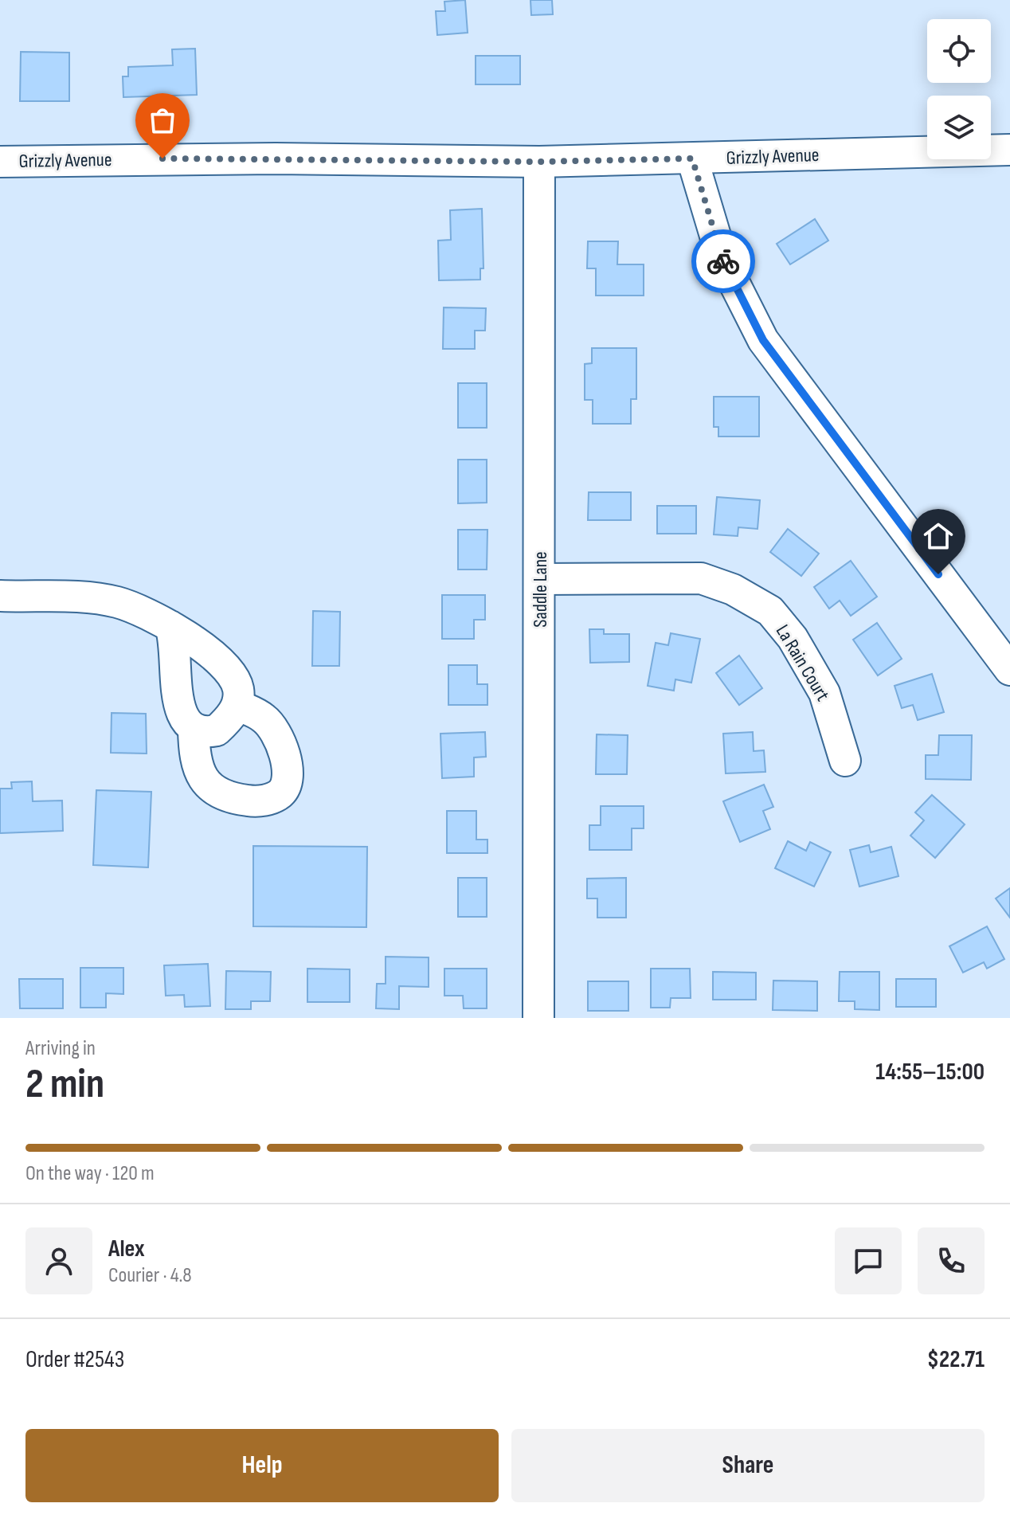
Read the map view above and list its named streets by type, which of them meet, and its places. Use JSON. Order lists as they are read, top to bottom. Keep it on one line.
{"streets":{"street":["Grizzly Avenue","Saddle Lane","La Rain Court"]},"crossings":[["Grizzly Avenue","Saddle Lane"],["Saddle Lane","La Rain Court"]],"page":{"heading":["2 min","Arriving in","14:55–15:00"],"panel":["Alex","Courier · 4.8","Order #2543","$22.71"],"bar":"On the way · 120 m","buttons":["Help","Share"]}}
